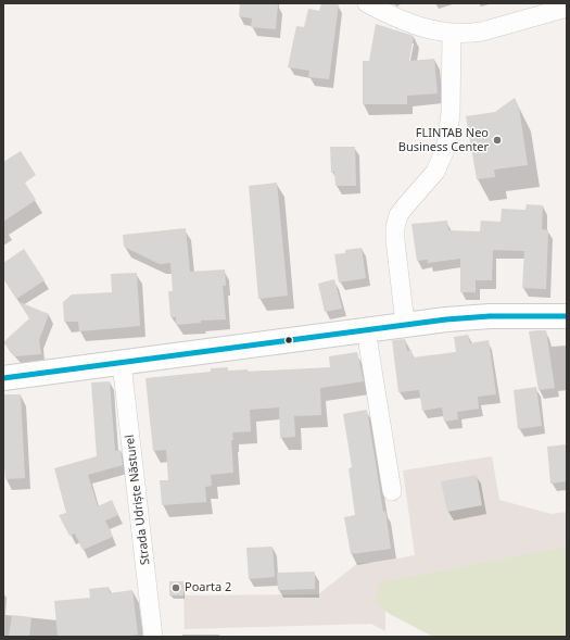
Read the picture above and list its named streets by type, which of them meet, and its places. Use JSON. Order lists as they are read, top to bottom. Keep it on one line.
{"streets":{"street":["Strada Udriște Năsturel"]},"places":["FLINTAB Neo Business Center","Poarta 2"]}
